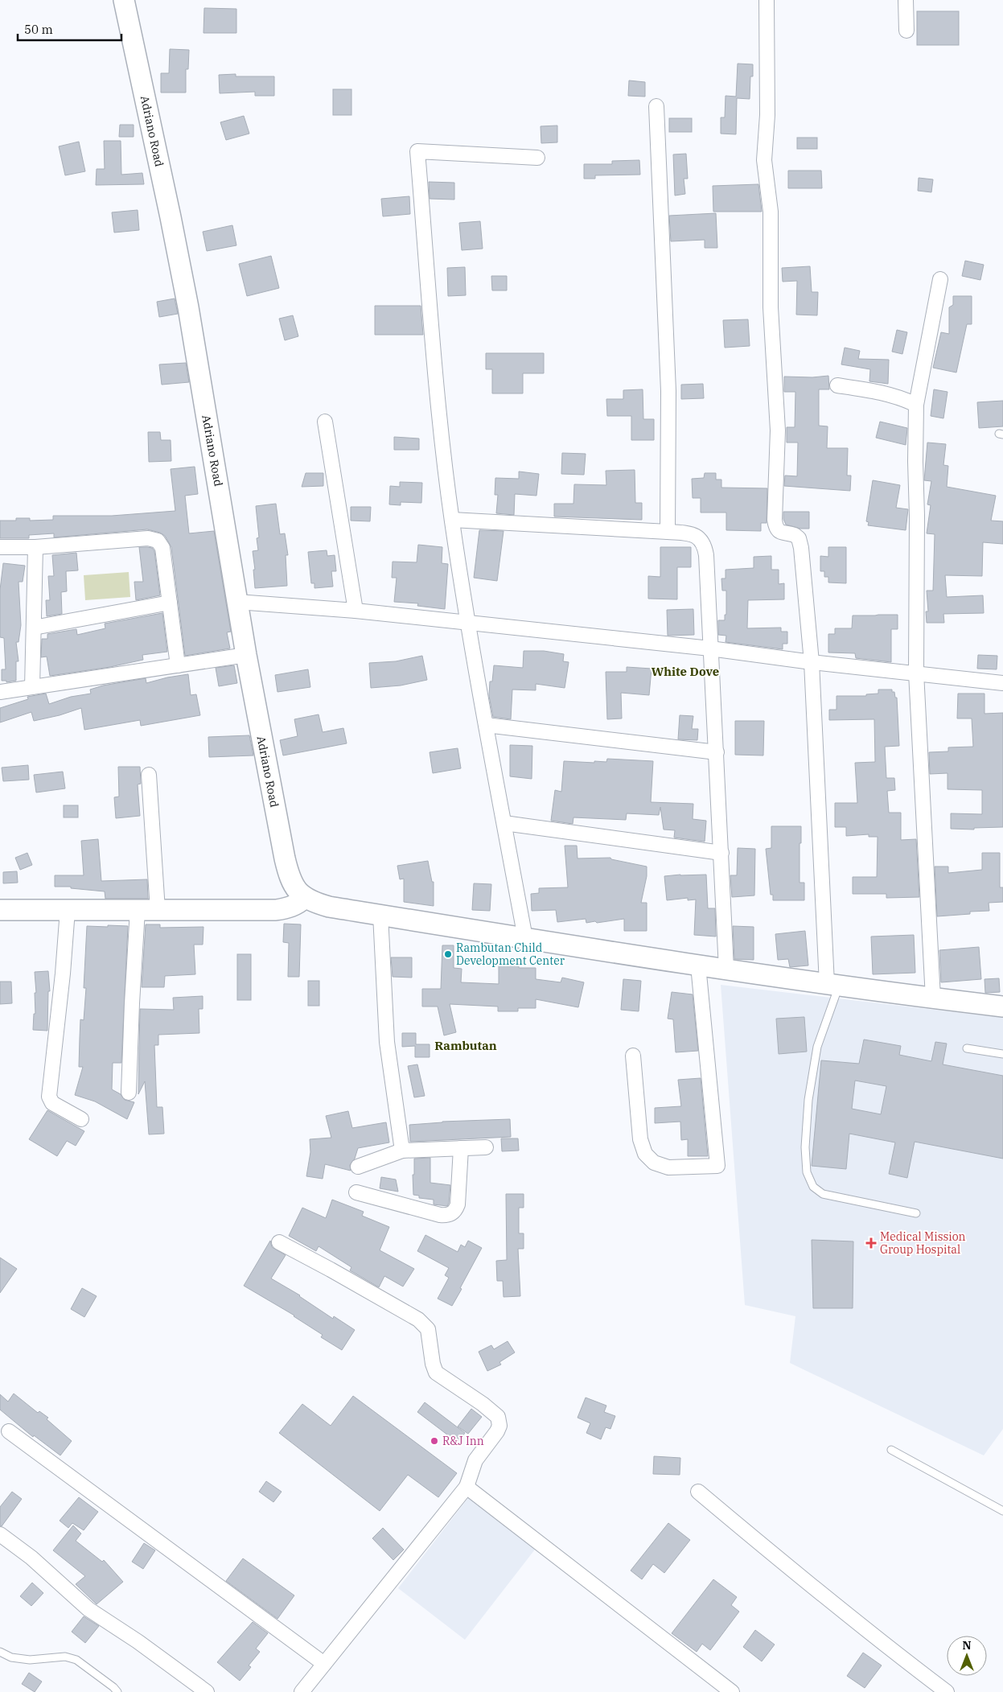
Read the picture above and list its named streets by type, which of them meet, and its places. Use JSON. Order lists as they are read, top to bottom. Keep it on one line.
{"streets":{"street":["Adriano Road"]},"districts":["White Dove","Rambutan"],"places":{"other":["Rambutan Child Development Center","R&J Inn"],"health":["Medical Mission Group Hospital"]},"scale_bar":"50 m","north":"top"}
